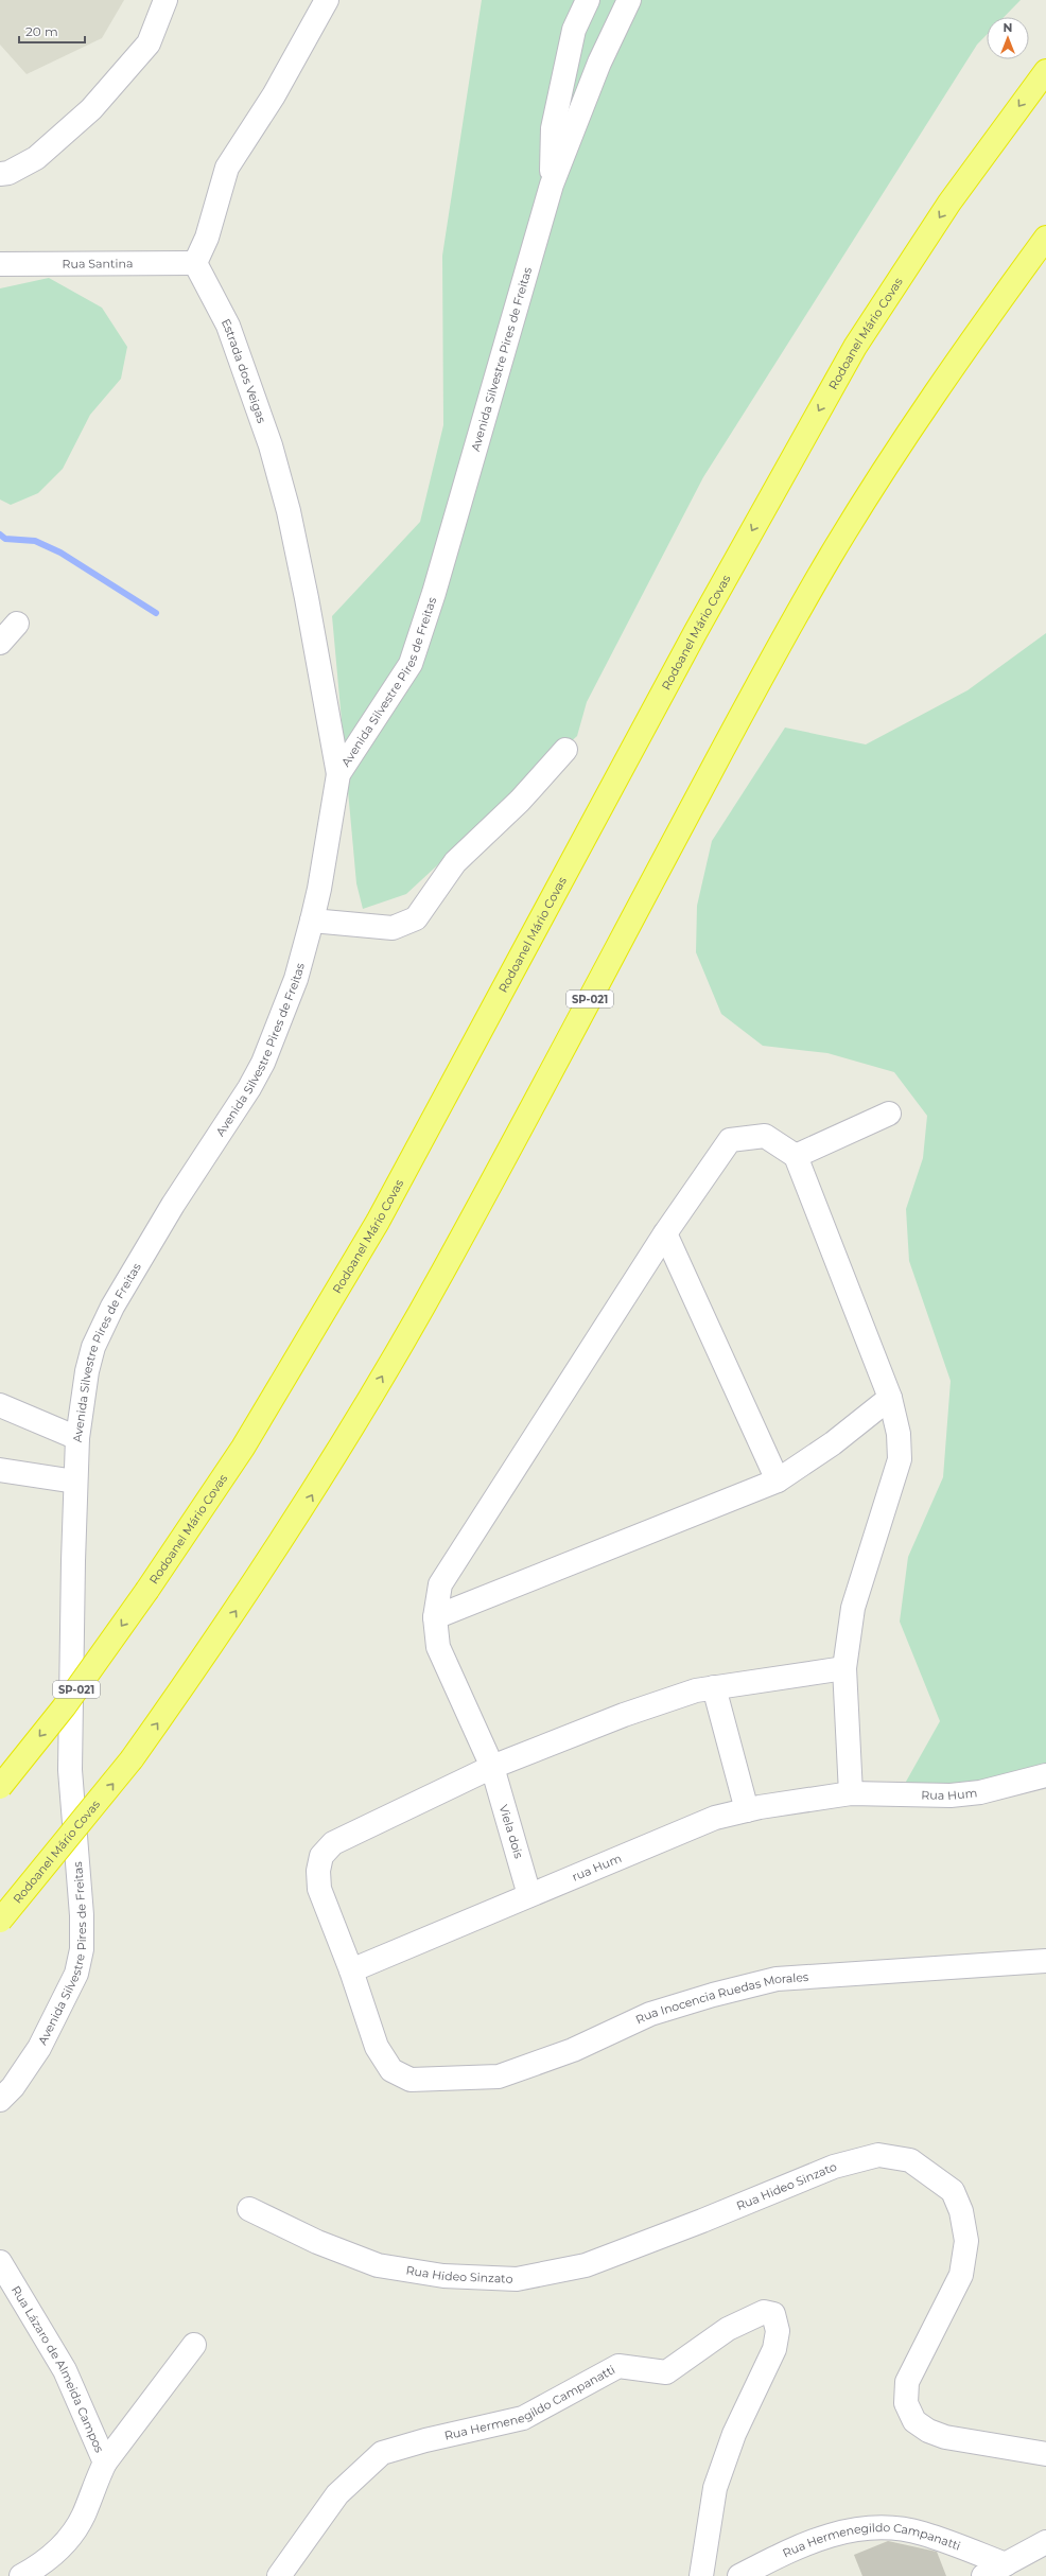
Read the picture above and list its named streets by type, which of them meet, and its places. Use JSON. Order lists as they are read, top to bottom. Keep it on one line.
{"streets":{"highway":["Rodoanel Mário Covas","SP-021"],"street":["Rua Santina","Avenida Silvestre Pires de Freitas","Estrada dos Veigas","Rua Hum","Viela dois","rua Hum","Rua Inocencia Ruedas Morales","Rua Hideo Sinzato","Rua Lázaro de Almeida Campos","Rua Hermenegildo Campanatti"]},"crossings":[["Rua Santina","Estrada dos Veigas"],["Avenida Silvestre Pires de Freitas","Estrada dos Veigas"],["Rua Hum","rua Hum"],["Viela dois","rua Hum"],["rua Hum","Rua Inocencia Ruedas Morales"]],"scale_bar":"20 m","north":"top"}
